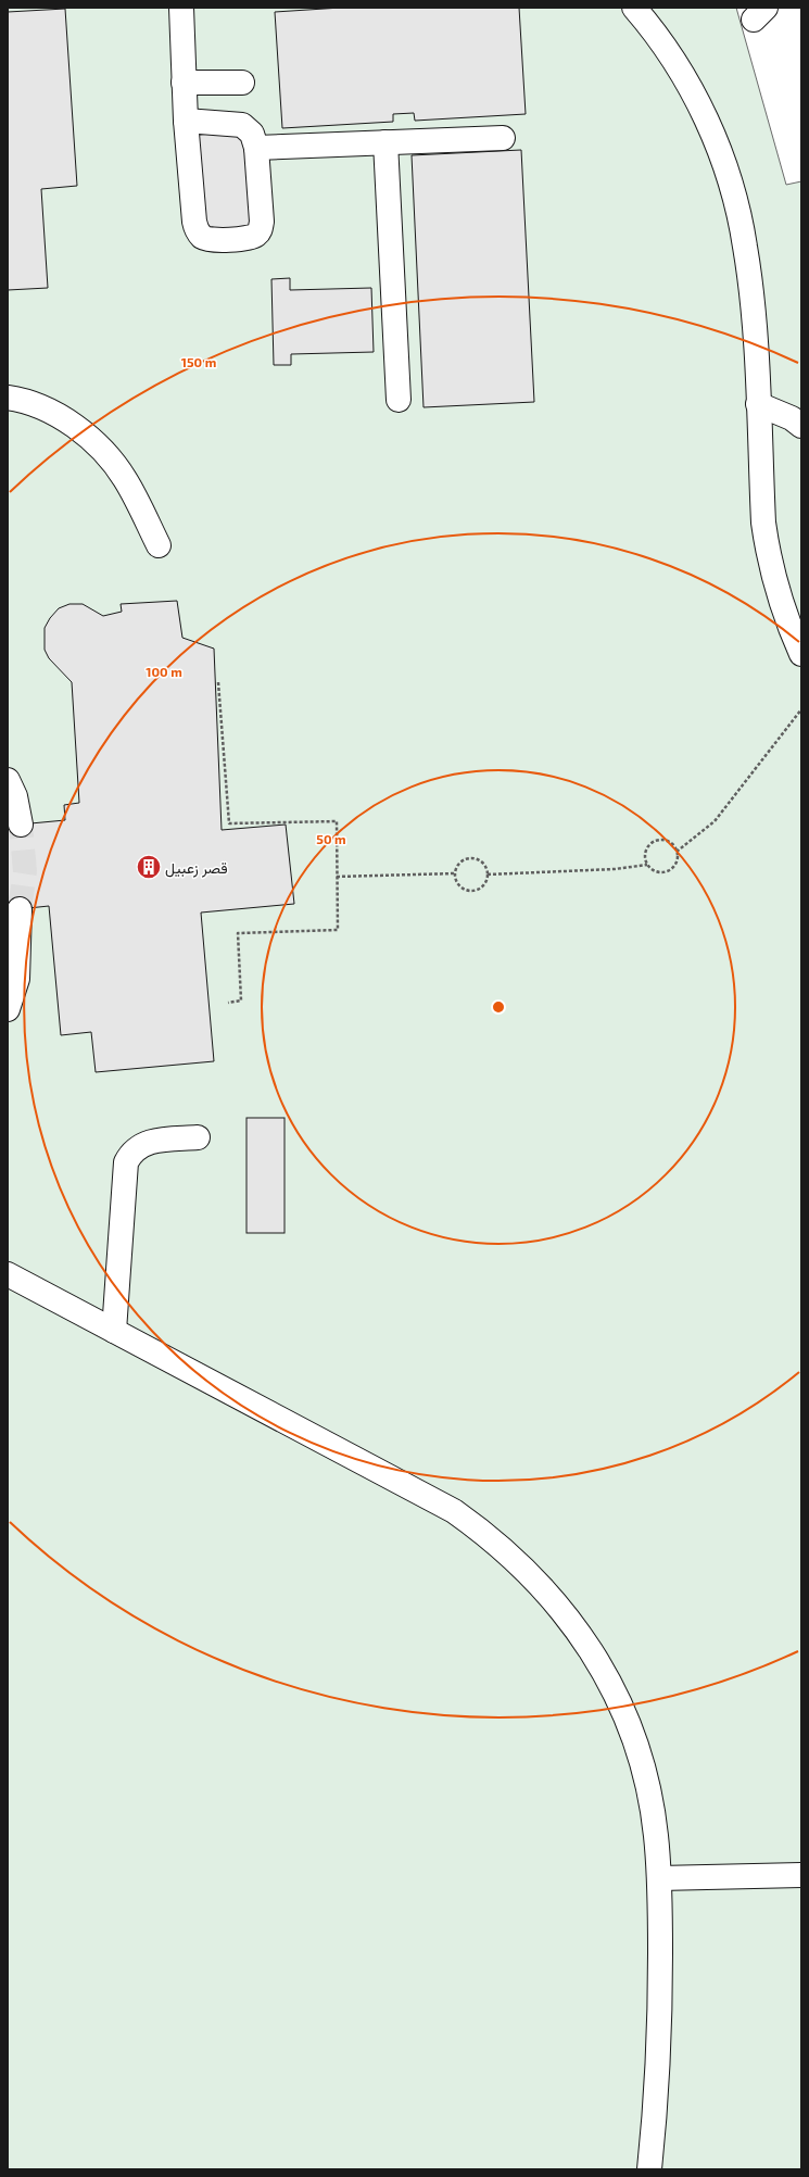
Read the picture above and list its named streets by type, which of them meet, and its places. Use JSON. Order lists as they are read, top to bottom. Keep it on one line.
{"places":{"building":["قصر زعبيل"]},"rings":["150 m","100 m","50 m"]}
